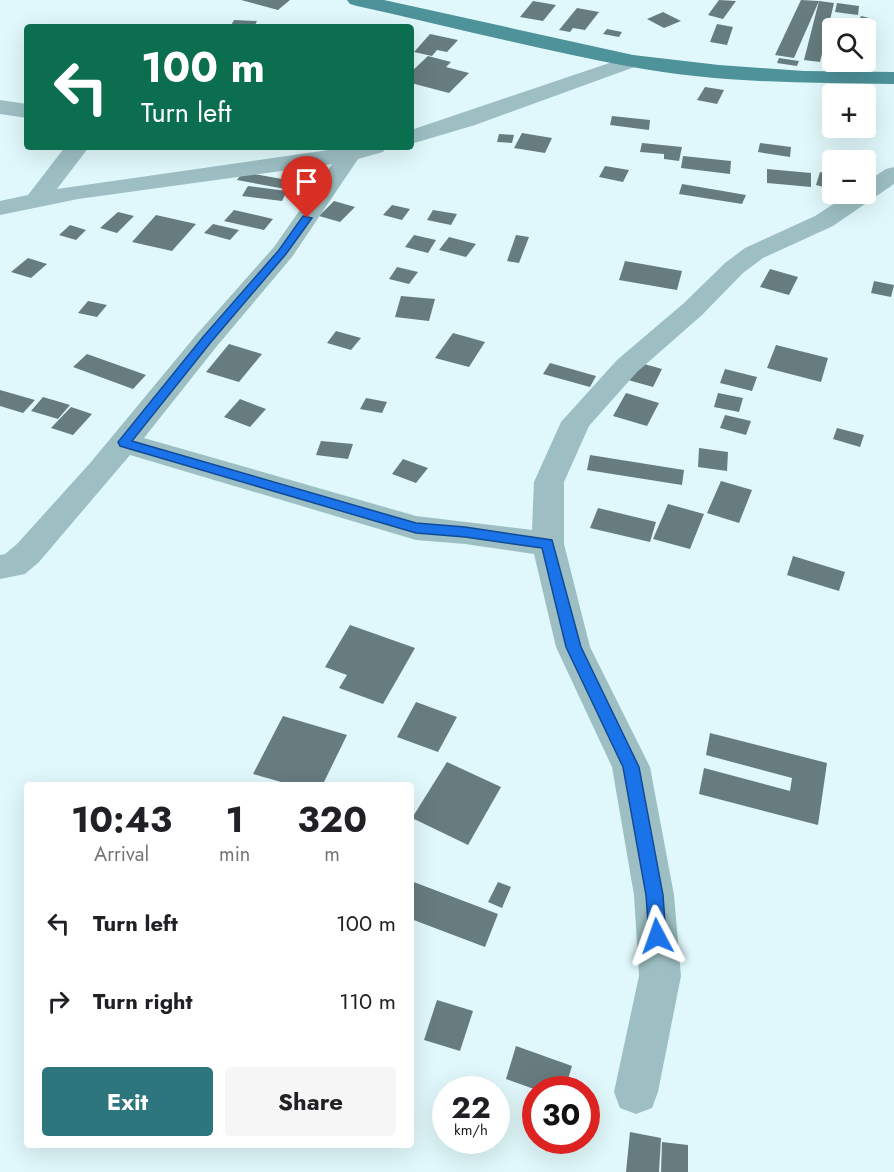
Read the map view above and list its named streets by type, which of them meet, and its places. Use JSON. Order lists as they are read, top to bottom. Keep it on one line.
{"page":{"map_buttons":["+","−"],"turn":["100 m","Turn left"],"eta":["10:43","Arrival","1","min","320","m"],"list":[{"name":"Turn left","value":"100 m"},{"name":"Turn right","value":"110 m"}],"buttons":["Exit","Share"],"speed":"22 km/h","limit":"30"}}
